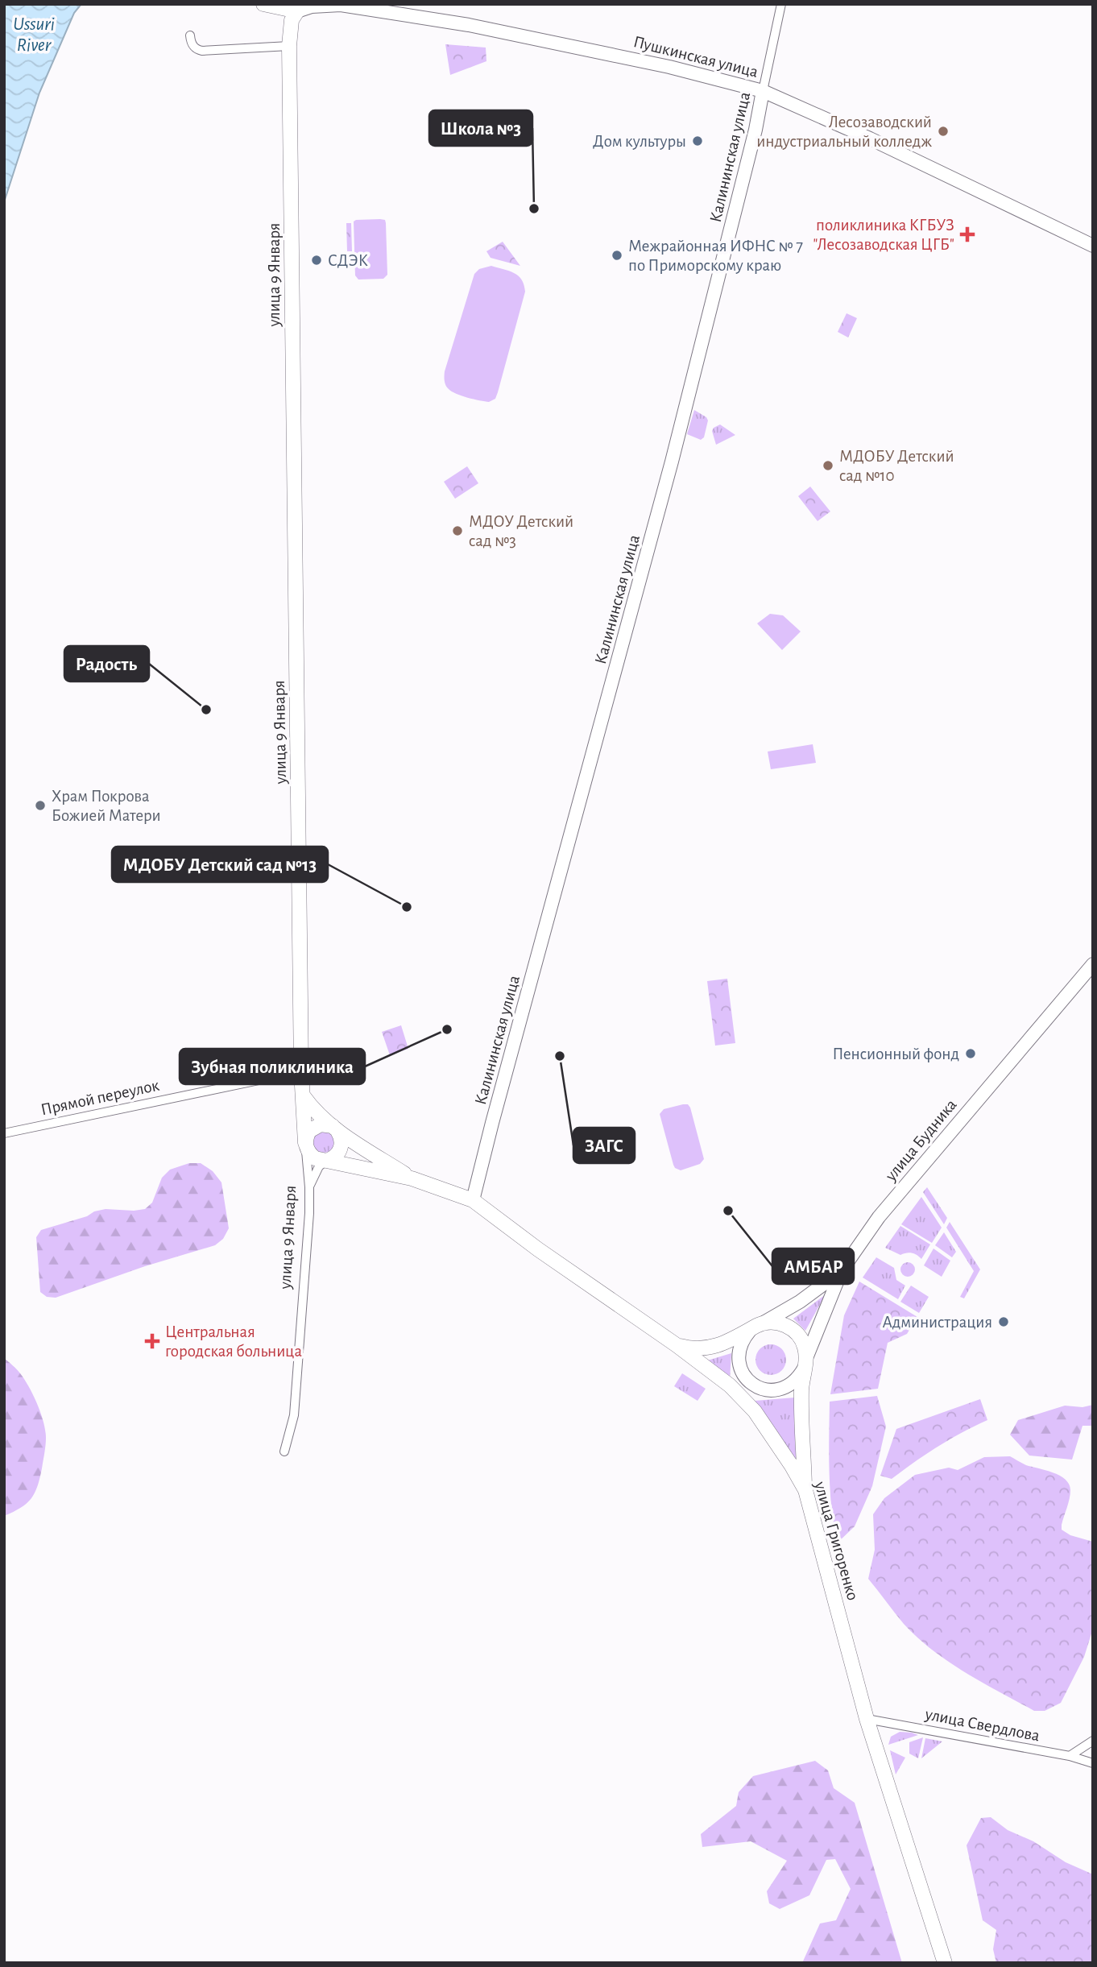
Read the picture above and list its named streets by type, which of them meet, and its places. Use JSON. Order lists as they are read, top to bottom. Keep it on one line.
{"streets":{"main road":["Пушкинская улица","Калининская улица","улица 9 Января","улица Будника","улица Григоренко"],"street":["Прямой переулок","улица Свердлова"]},"crossings":[["Пушкинская улица","Калининская улица"],["Пушкинская улица","улица 9 Января"],["Калининская улица","улица Григоренко"],["улица 9 Января","Прямой переулок"],["улица Будника","улица Григоренко"],["улица Григоренко","улица Свердлова"]],"water":["Ussuri River"],"places":{"other":["Лесозаводский индустриальный колледж","Дом культуры","Школа №3","Межрайонная ИФНС № 7 по Приморскому краю","СДЭК","МДОБУ Детский сад №10","МДОУ Детский сад №3","Радость","Храм Покрова Божией Матери","МДОБУ Детский сад №13","Зубная поликлиника","Пенсионный фонд","ЗАГС","АМБАР","Администрация"],"health":["поликлиника КГБУЗ \"Лесозаводская ЦГБ\"","Центральная городская больница"]}}
